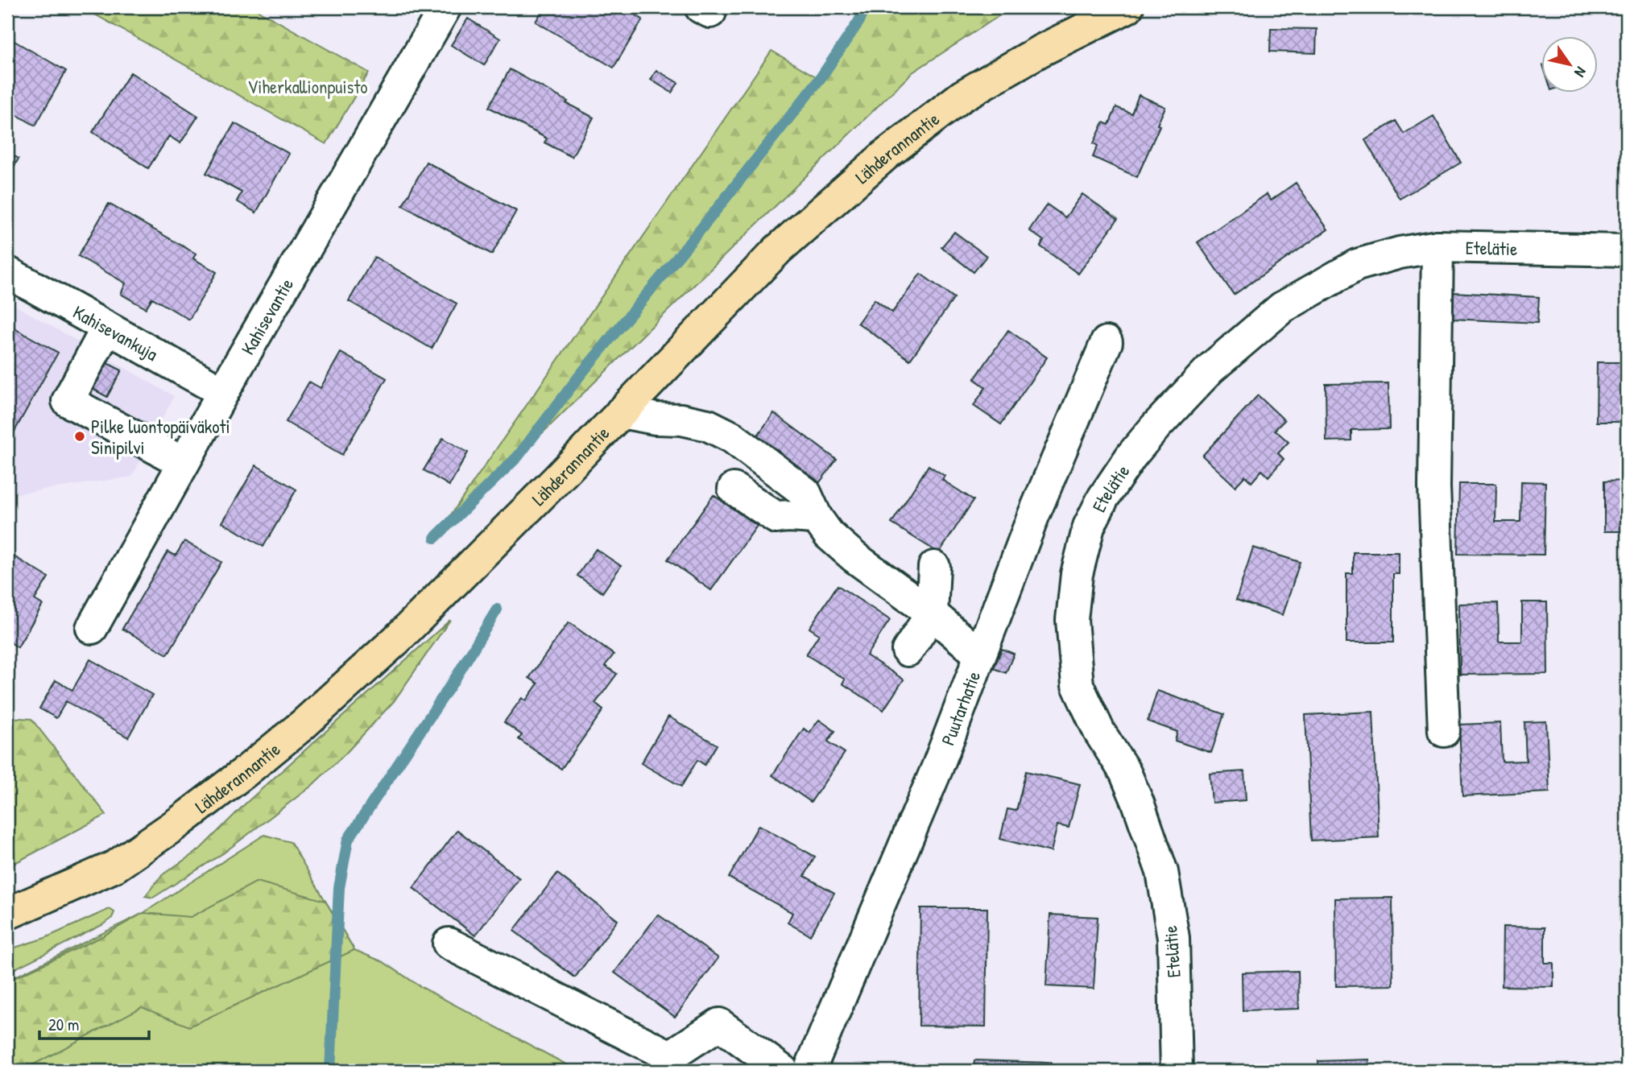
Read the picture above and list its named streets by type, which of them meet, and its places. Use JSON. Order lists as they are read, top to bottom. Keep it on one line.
{"streets":{"main road":["Lähderannantie"],"street":["Etelätie","Kahisevantie","Kahisevankuja","Puutarhatie"]},"crossings":[["Kahisevantie","Kahisevankuja"]],"parks":["Viherkallionpuisto"],"places":["Pilke luontopäiväkoti Sinipilvi"],"scale_bar":"20 m","north":"bottom right"}
